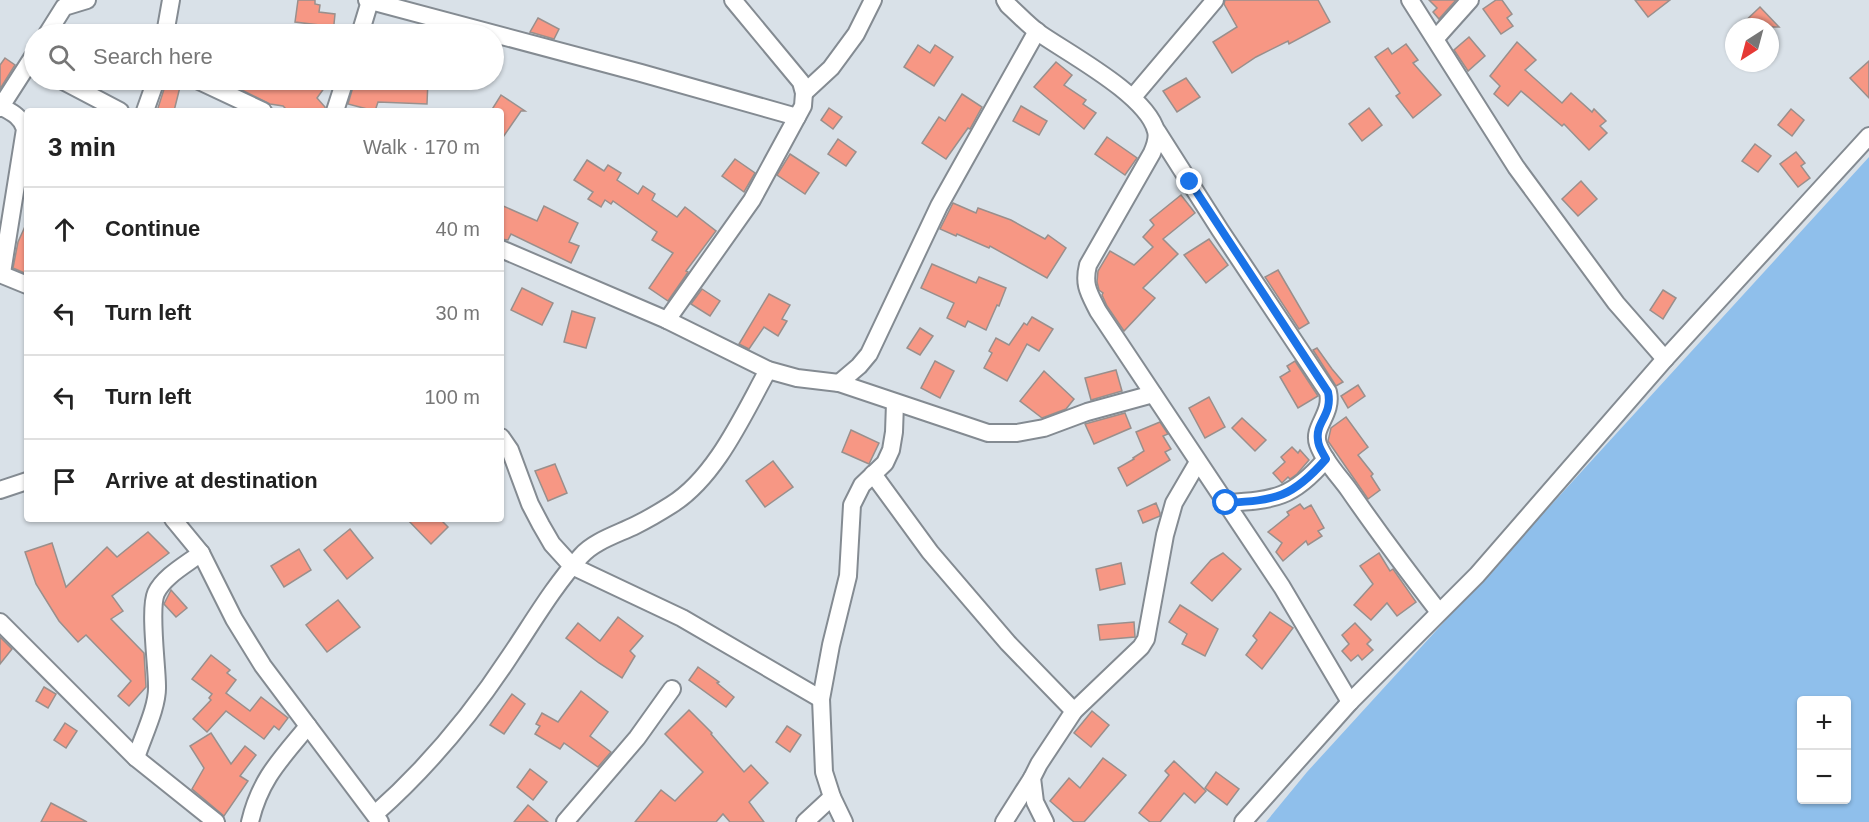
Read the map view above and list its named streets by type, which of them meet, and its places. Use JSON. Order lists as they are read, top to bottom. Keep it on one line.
{"north":"bottom left","page":{"search":"Search here","heading":["3 min","Walk · 170 m"],"list":[["Continue","40 m"],["Turn left","30 m"],["Turn left","100 m"],"Arrive at destination"],"map_buttons":["+","−"]}}
